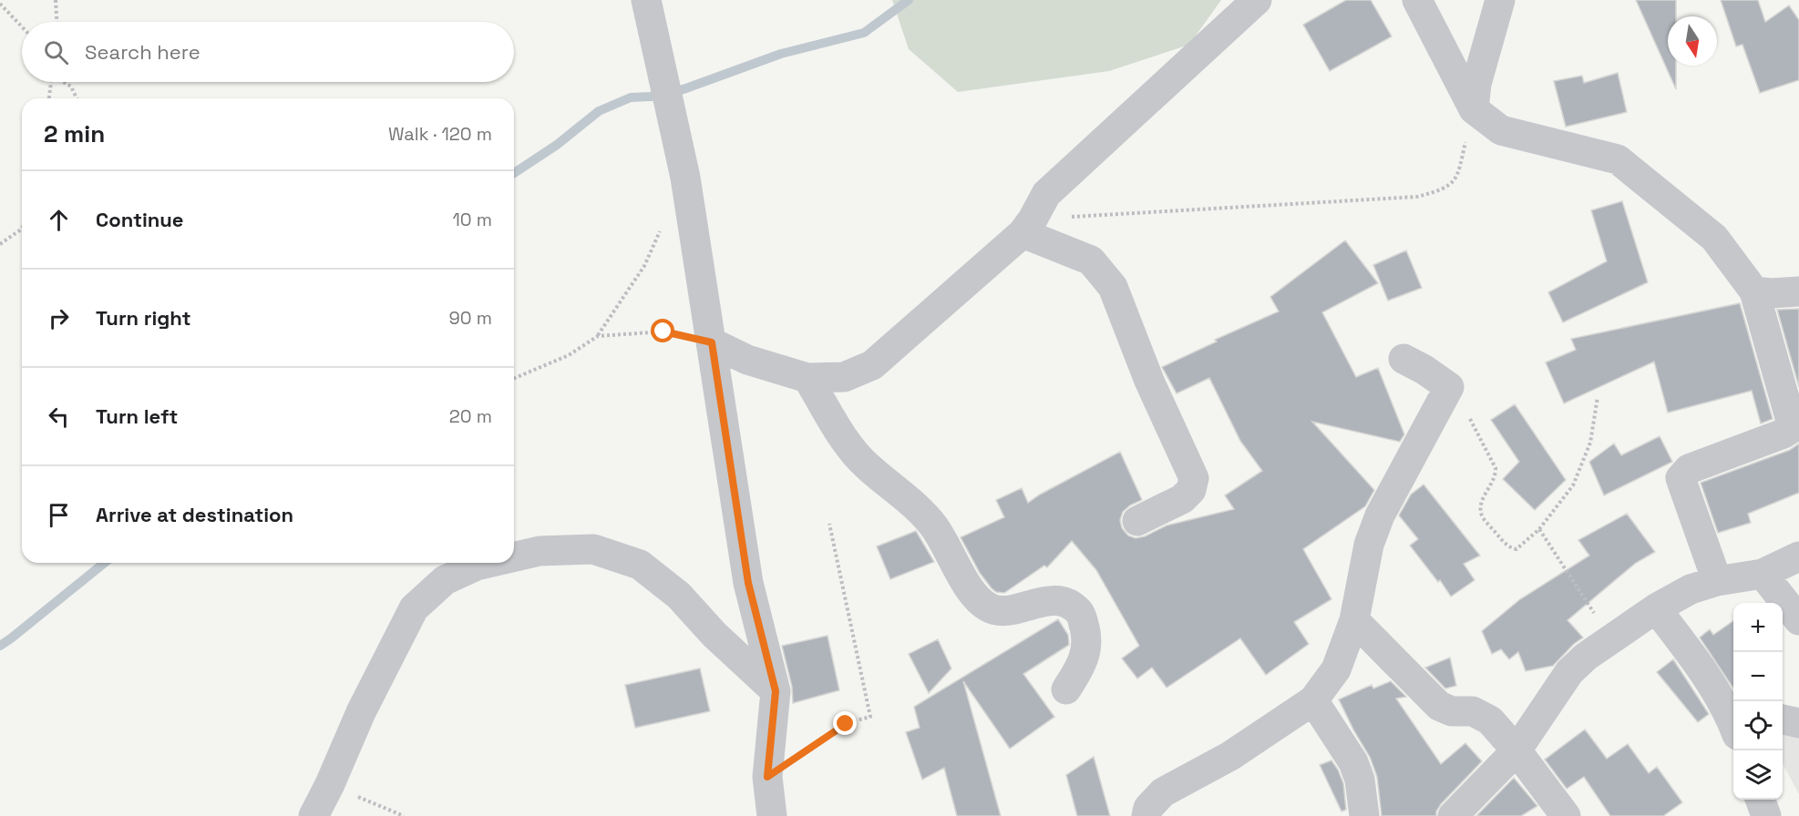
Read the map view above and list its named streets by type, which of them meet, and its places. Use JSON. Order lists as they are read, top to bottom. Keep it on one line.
{"north":"bottom","page":{"search":"Search here","heading":["2 min","Walk · 120 m"],"list":[["Continue","10 m"],["Turn right","90 m"],["Turn left","20 m"],"Arrive at destination"],"map_buttons":["+","−"]}}
